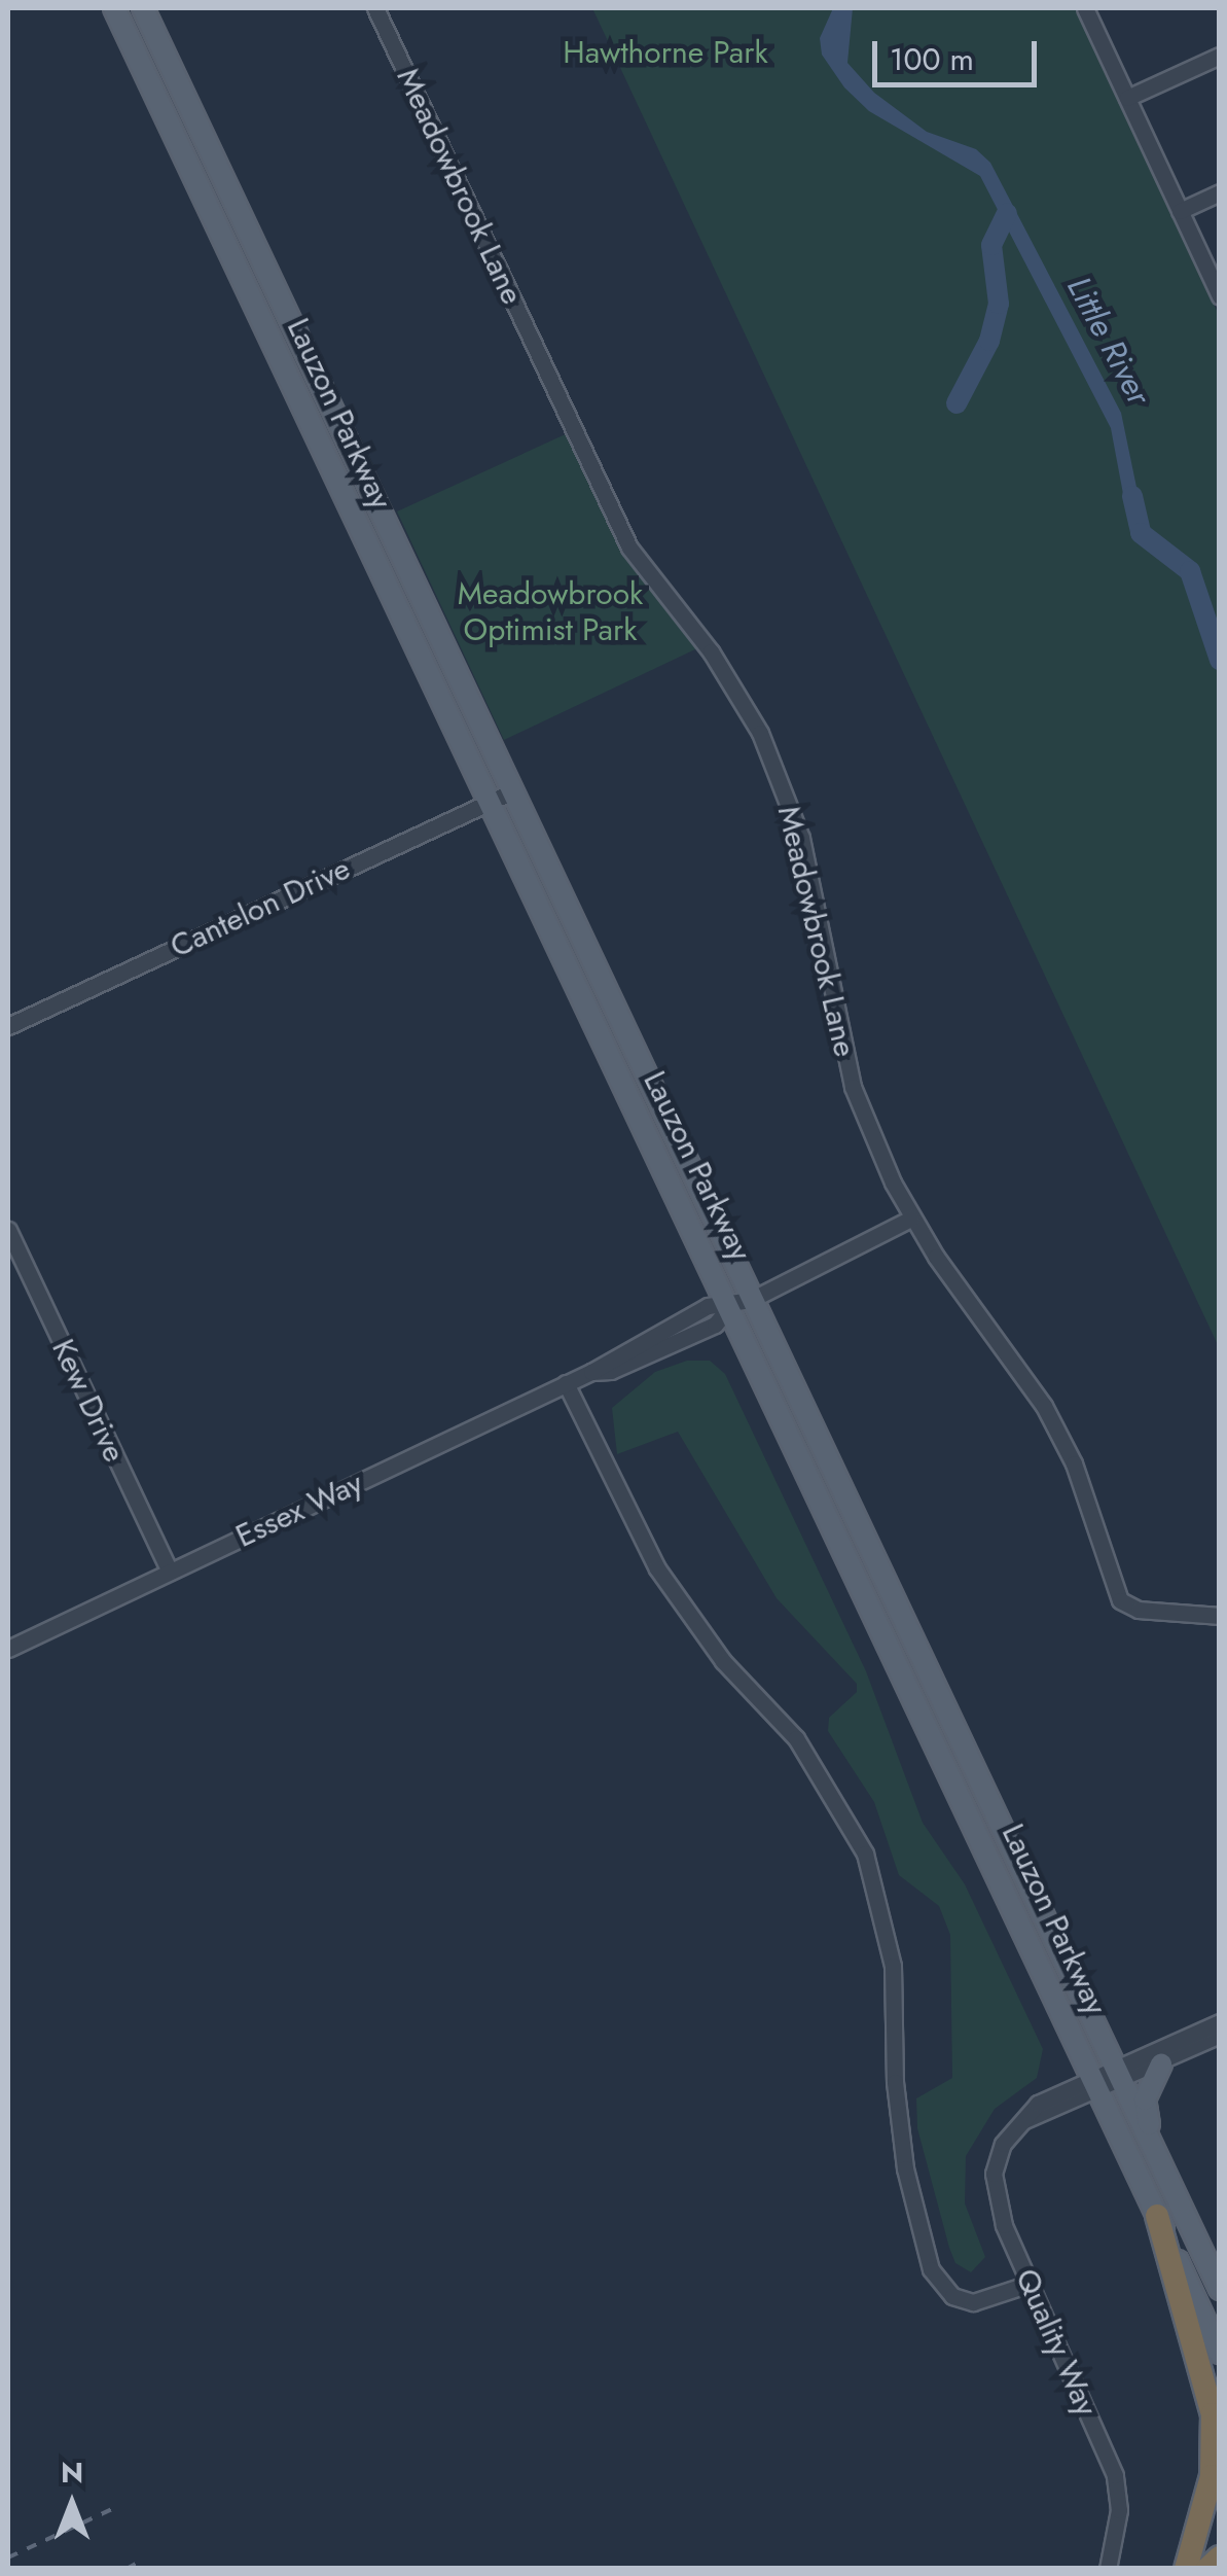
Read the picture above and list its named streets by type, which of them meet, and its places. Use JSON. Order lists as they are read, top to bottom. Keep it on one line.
{"streets":{"main road":["Lauzon Parkway"],"street":["Meadowbrook Lane","Cantelon Drive","Kew Drive","Essex Way","Quality Way"]},"crossings":[["Meadowbrook Lane","Essex Way"],["Lauzon Parkway","Cantelon Drive"],["Lauzon Parkway","Essex Way"],["Lauzon Parkway","Quality Way"],["Kew Drive","Essex Way"]],"water":["Little River"],"parks":["Hawthorne Park","Meadowbrook Optimist Park"],"scale_bar":"100 m","north":"top"}
